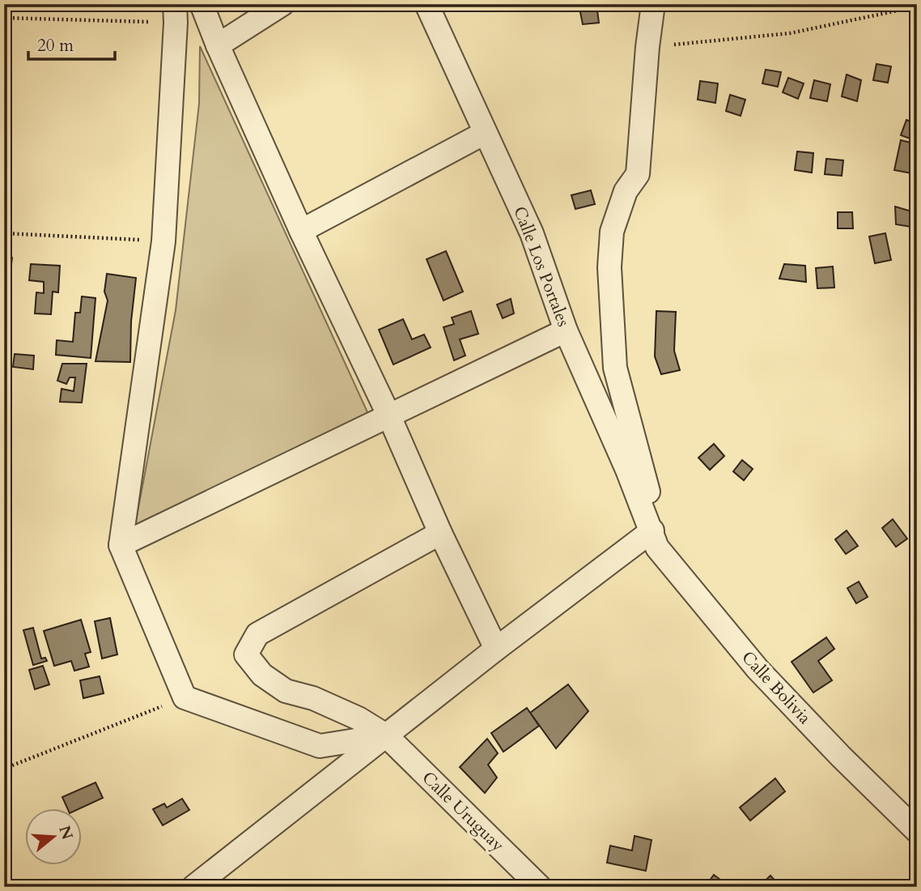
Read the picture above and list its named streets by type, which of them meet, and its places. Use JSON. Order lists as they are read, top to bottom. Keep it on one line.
{"streets":{"street":["Calle Los Portales","Calle Bolivia","Calle Uruguay"]},"crossings":[["Calle Los Portales","Calle Bolivia"]],"scale_bar":"20 m","north":"right"}
